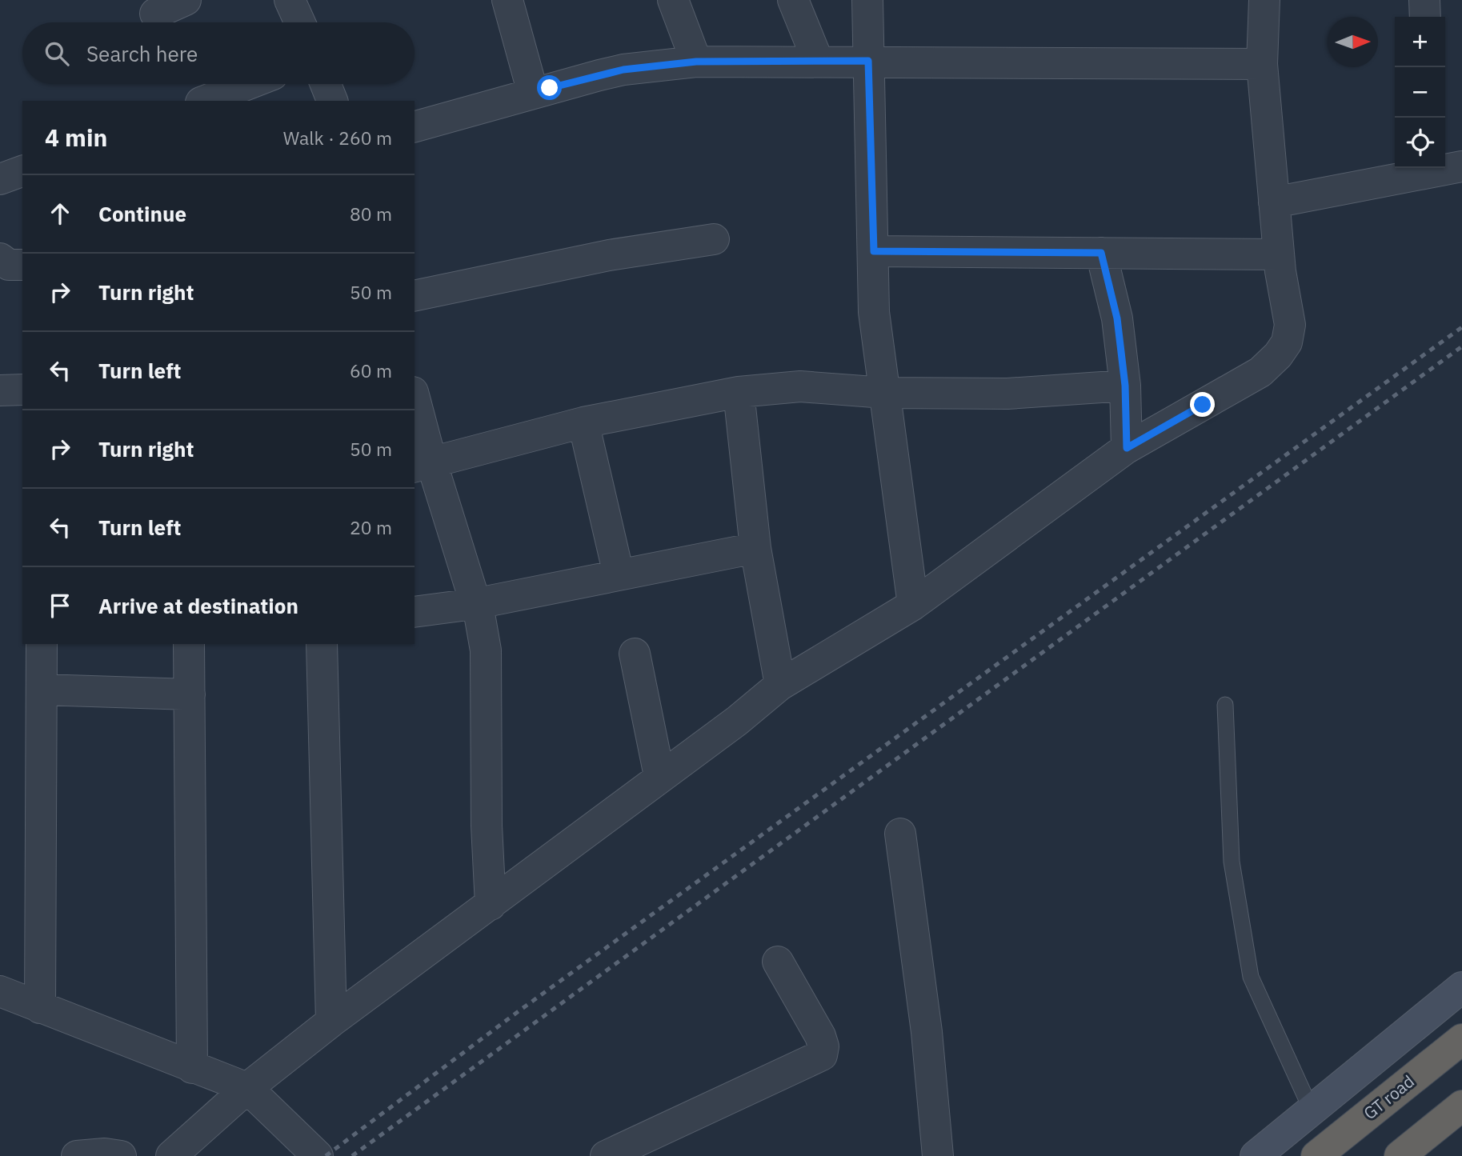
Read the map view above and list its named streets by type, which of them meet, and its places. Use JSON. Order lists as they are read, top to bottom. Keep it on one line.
{"streets":{"highway":["GT road"]},"north":"right","page":{"map_buttons":["+","−"],"search":"Search here","heading":["4 min","Walk · 260 m"],"list":[["Continue","80 m"],["Turn right","50 m"],["Turn left","60 m"],["Turn right","50 m"],["Turn left","20 m"],"Arrive at destination"]}}
